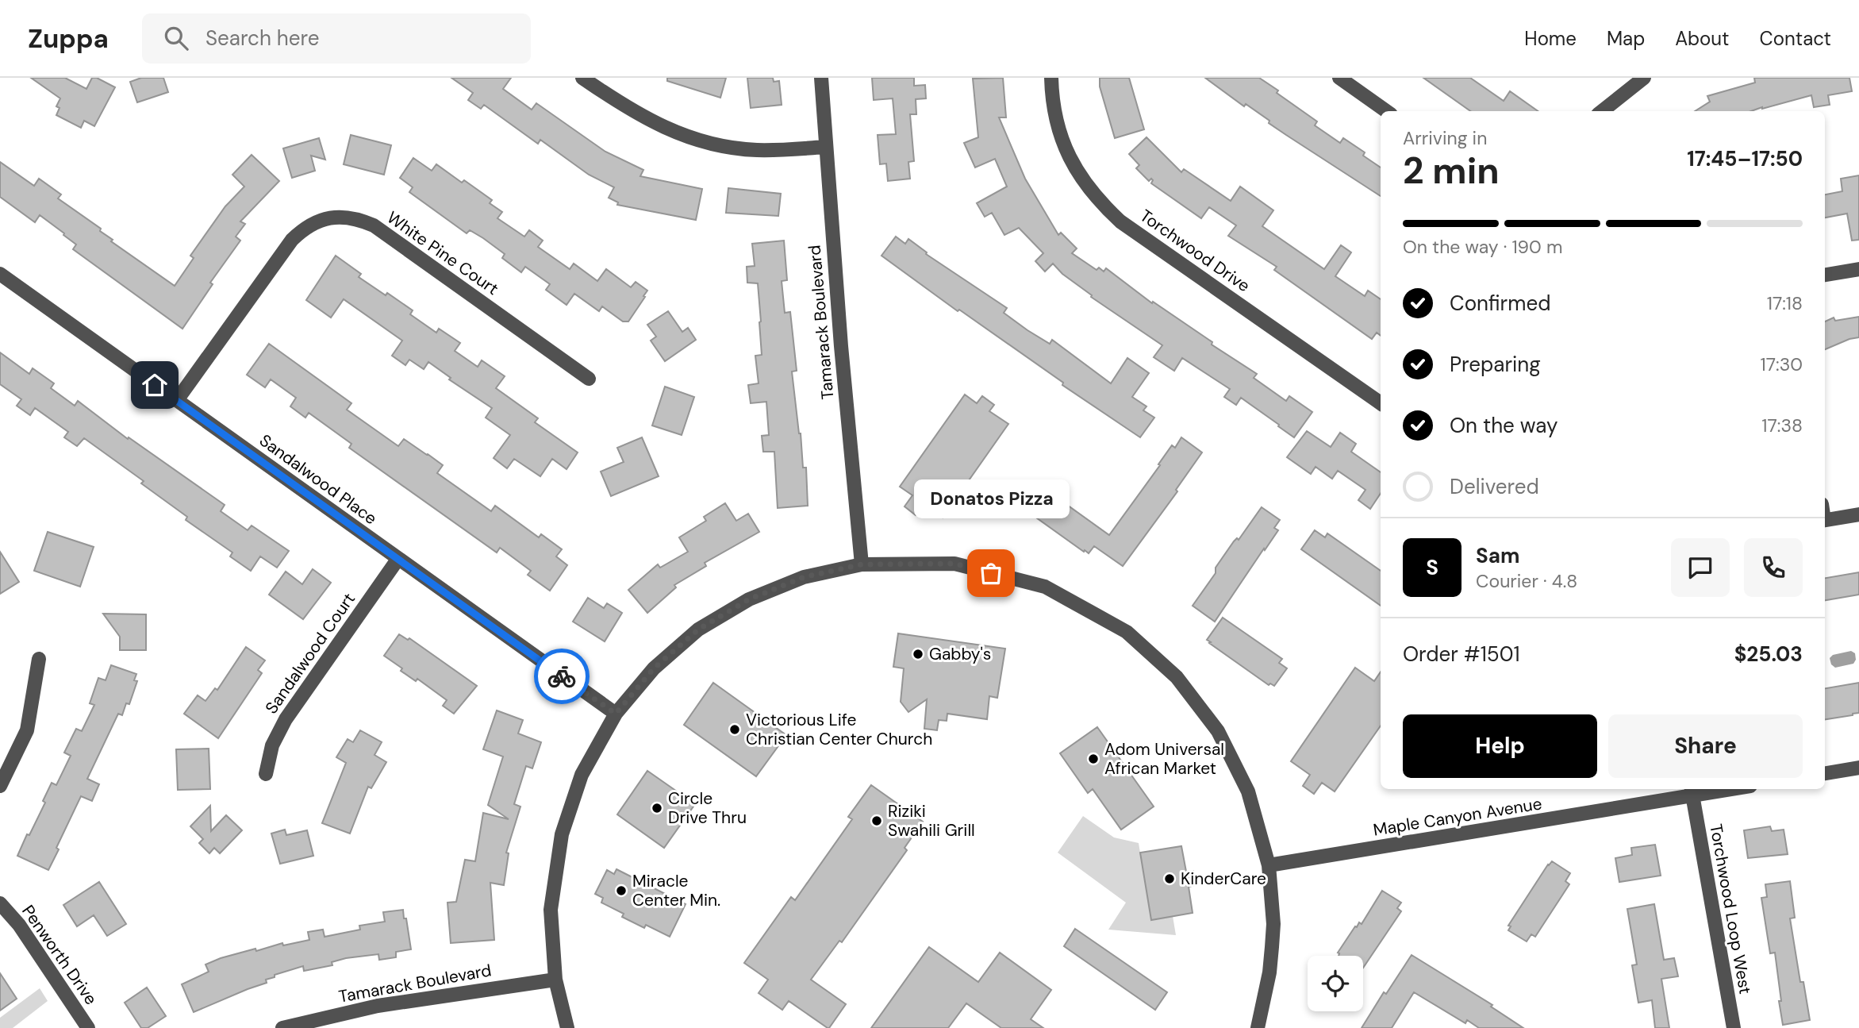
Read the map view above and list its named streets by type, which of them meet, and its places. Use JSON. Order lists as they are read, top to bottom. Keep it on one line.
{"streets":{"street":["Torchwood Drive","White Pine Court","Tamarack Boulevard","Sandalwood Place","Sandalwood Court","Maple Canyon Avenue","Torchwood Loop West","Penworth Drive"]},"crossings":[["White Pine Court","Sandalwood Place"],["Sandalwood Place","Sandalwood Court"],["Maple Canyon Avenue","Torchwood Loop West"]],"places":["Donatos Pizza","Gabby's","Victorious Life Christian Center Church","Adom Universal African Market","Circle Drive Thru","Riziki Swahili Grill","KinderCare","Miracle Center Min."],"page":{"header":"Zuppa","search":"Search here","nav":["Home","Map","About","Contact"],"heading":["2 min","Arriving in","17:45–17:50"],"panel":["Sam","Courier · 4.8","Order #1501","$25.03"],"bar":"On the way · 190 m","list":[["Confirmed","17:18"],["Preparing","17:30"],["On the way","17:38"],"Delivered"],"bubble":"Donatos Pizza","round":"S","buttons":["Help","Share"]}}
